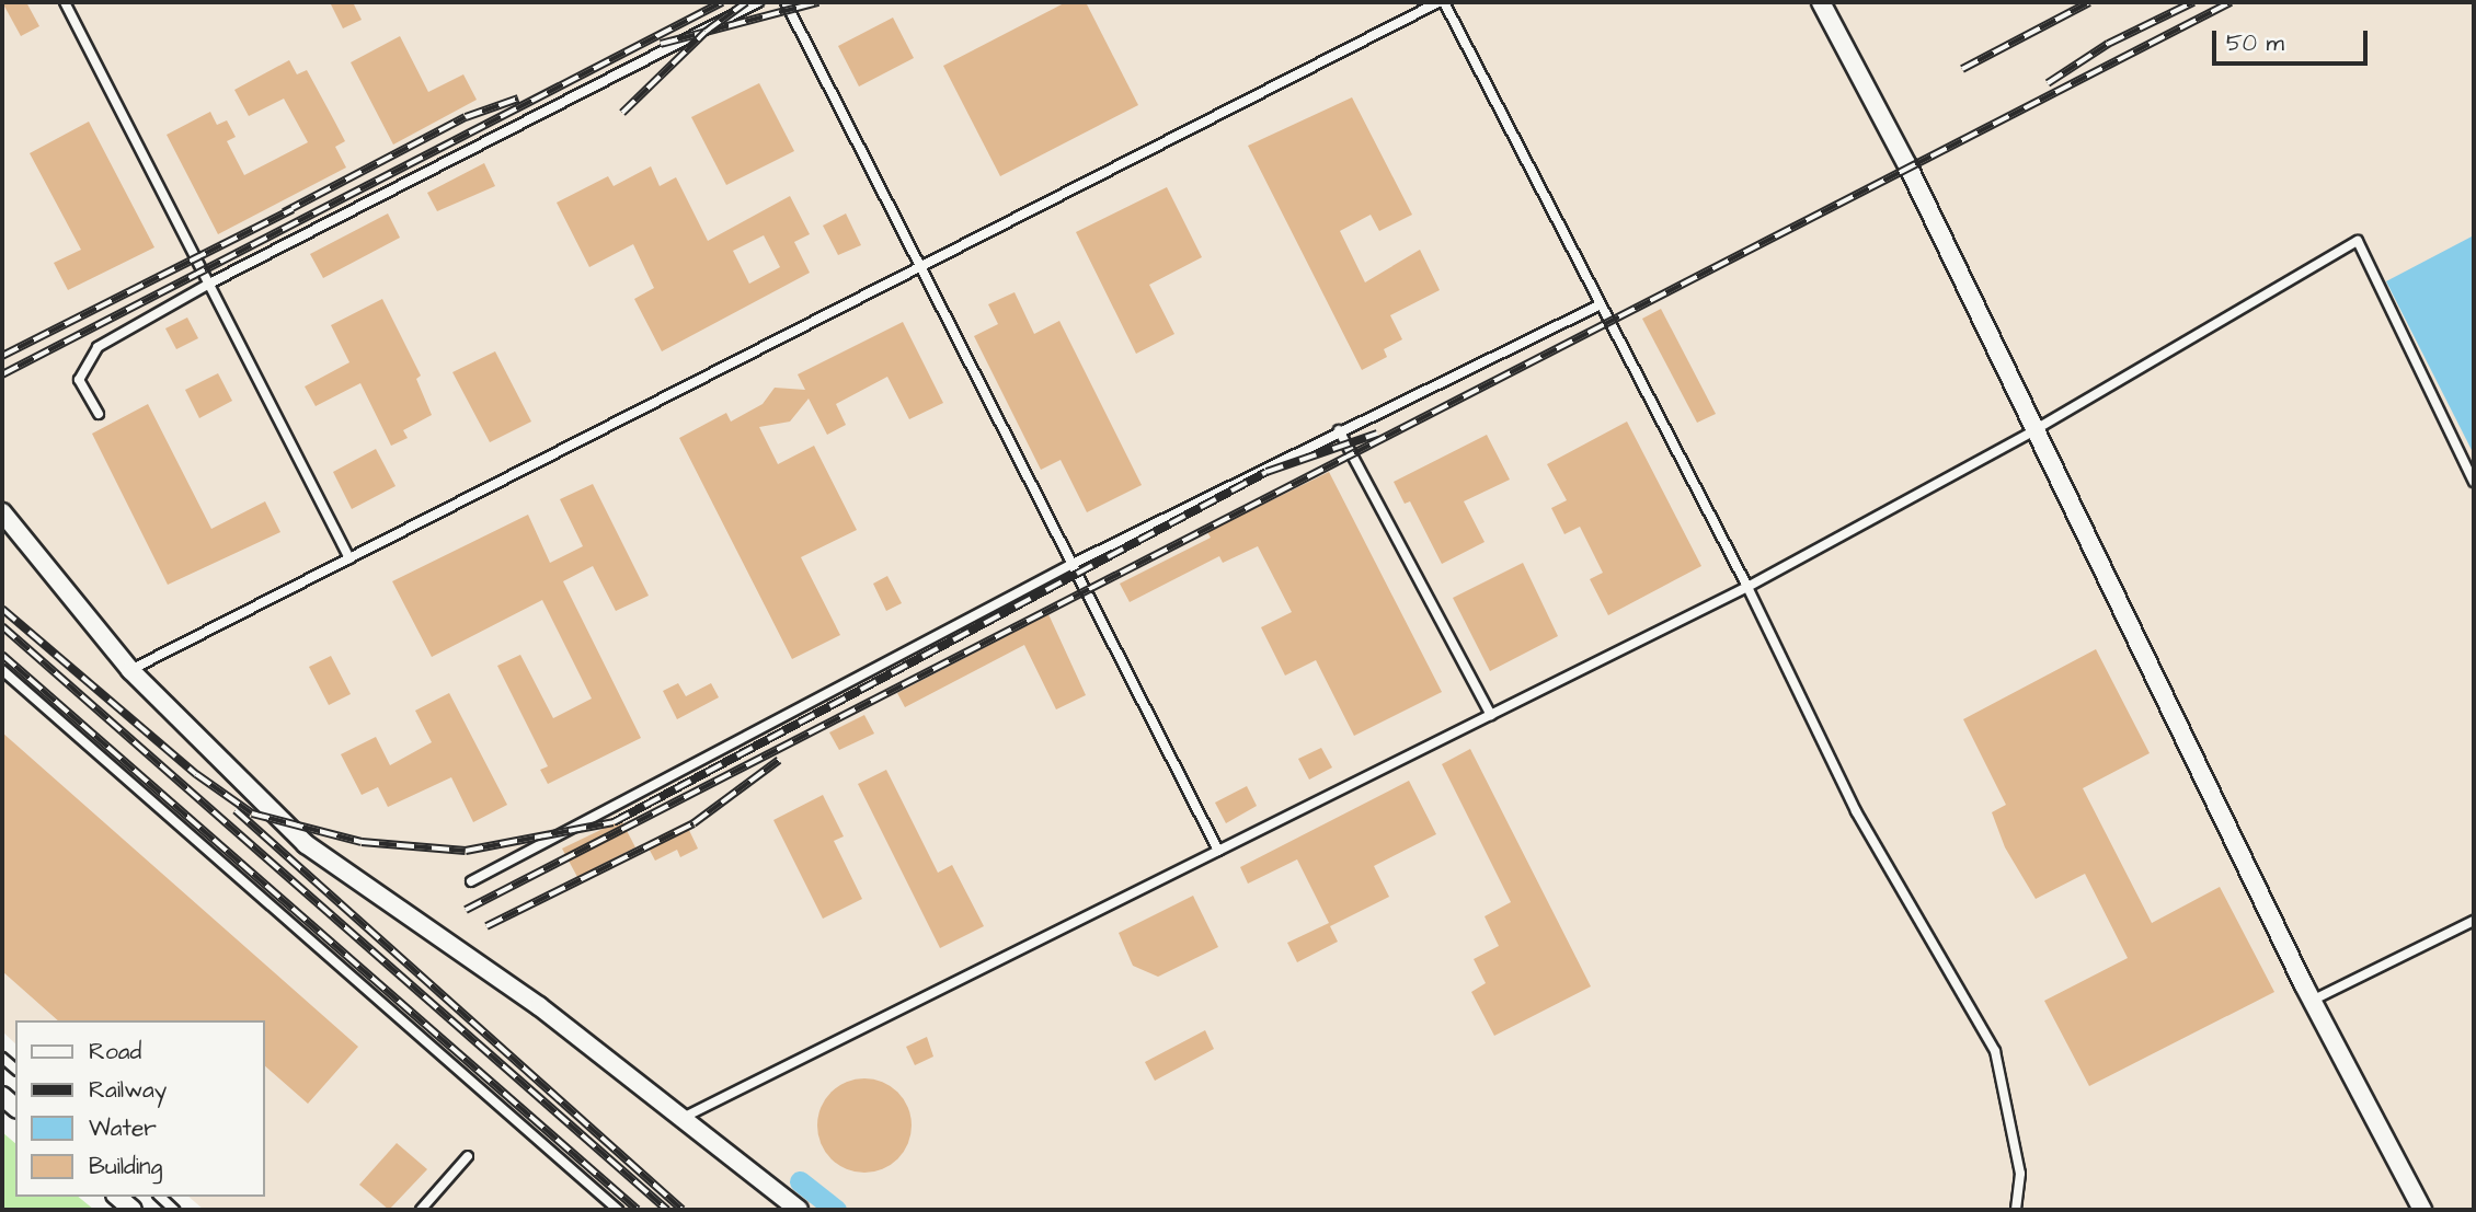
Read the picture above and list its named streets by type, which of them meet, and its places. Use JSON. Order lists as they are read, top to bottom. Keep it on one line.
{"legend":["Road","Railway","Water","Building"],"scale_bar":"50 m"}
